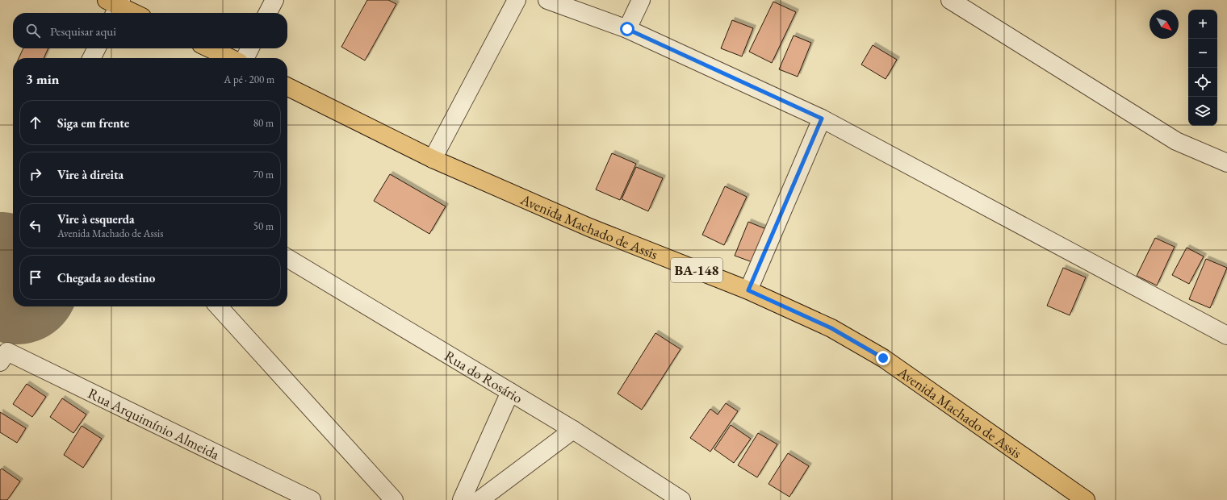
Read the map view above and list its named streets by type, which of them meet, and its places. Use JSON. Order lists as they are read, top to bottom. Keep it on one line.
{"streets":{"main road":["Avenida Machado de Assis","BA-148"],"street":["Rua do Rosário","Rua Arquimínio Almeida"]},"north":"bottom right","page":{"map_buttons":["+","−"],"search":"Pesquisar aqui","heading":["3 min","A pé · 200 m"],"list":[["Siga em frente","80 m"],["Vire à direita","70 m"],["Vire à esquerda","Avenida Machado de Assis","50 m"],"Chegada ao destino"]}}
